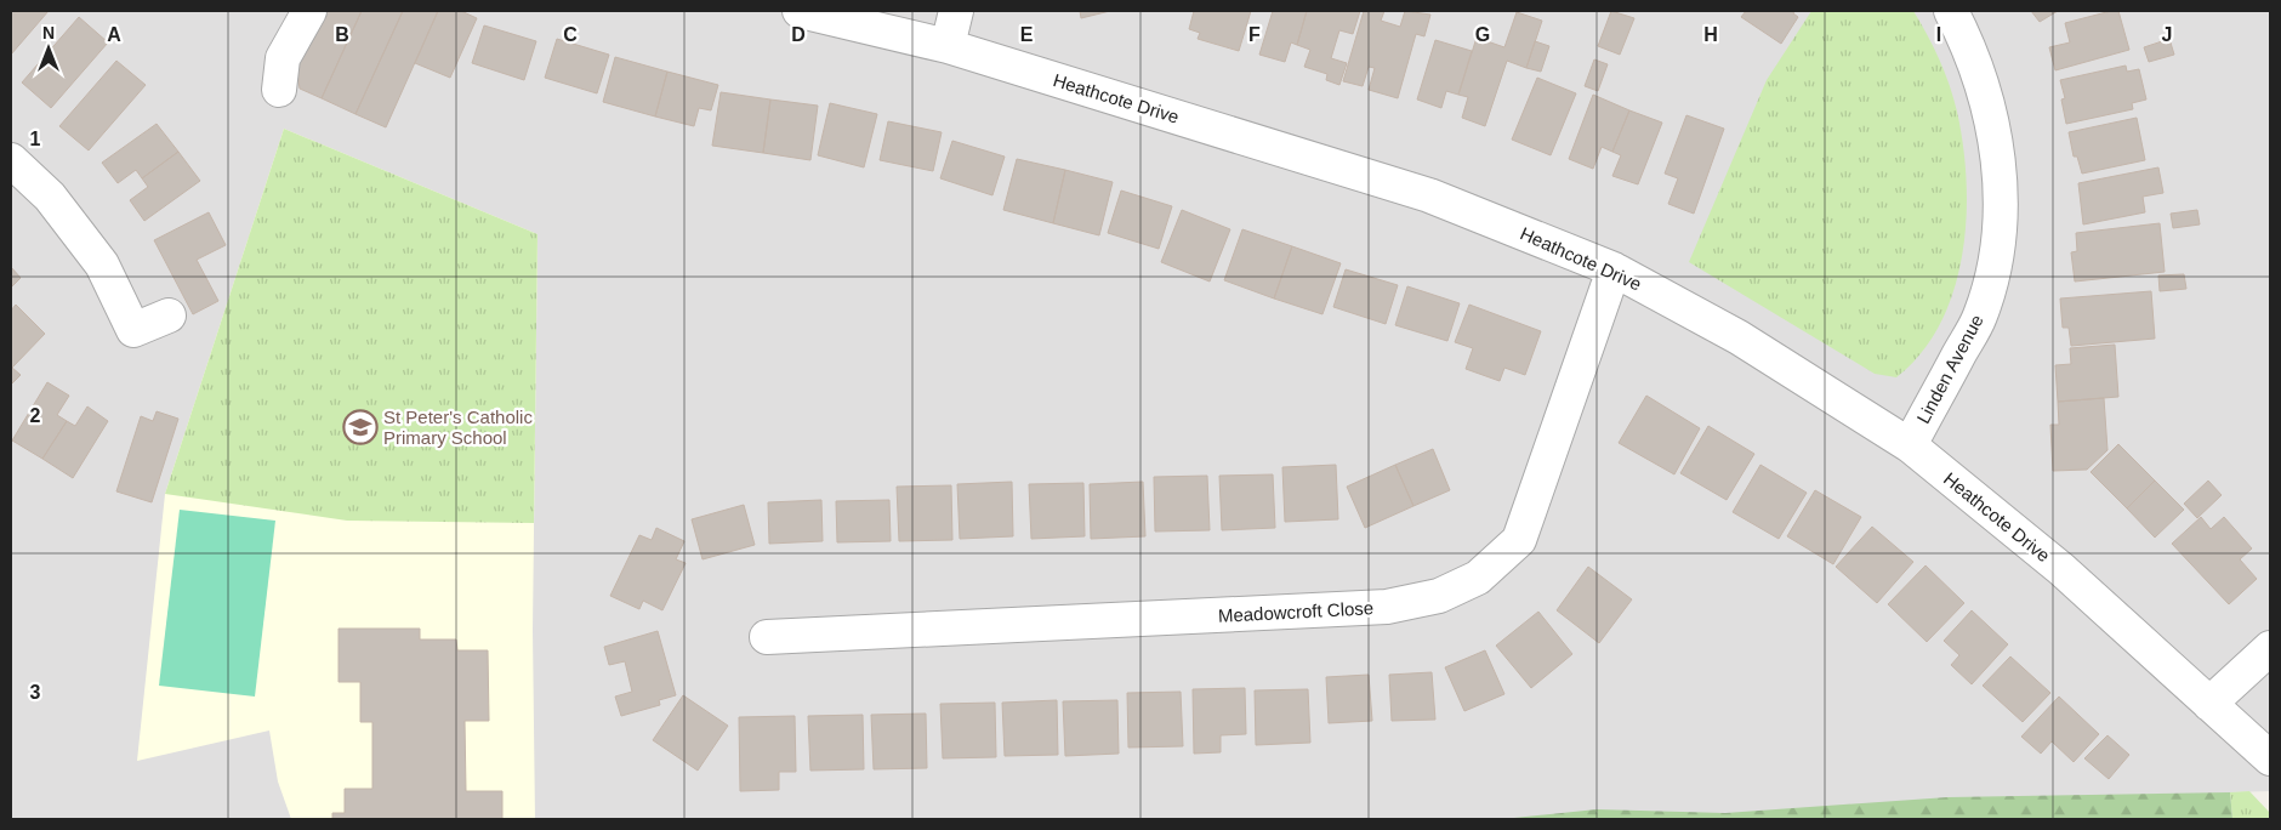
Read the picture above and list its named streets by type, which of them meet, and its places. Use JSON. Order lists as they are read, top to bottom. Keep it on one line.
{"streets":{"street":["Heathcote Drive","Linden Avenue","Meadowcroft Close"]},"crossings":[["Heathcote Drive","Linden Avenue"],["Heathcote Drive","Meadowcroft Close"]],"places":{"school or university":["St Peter's Catholic Primary School"]},"north":"top","grid":{"columns":["A","B","C","D","E","F","G","H","I","J"],"rows":["1","2","3"]}}
